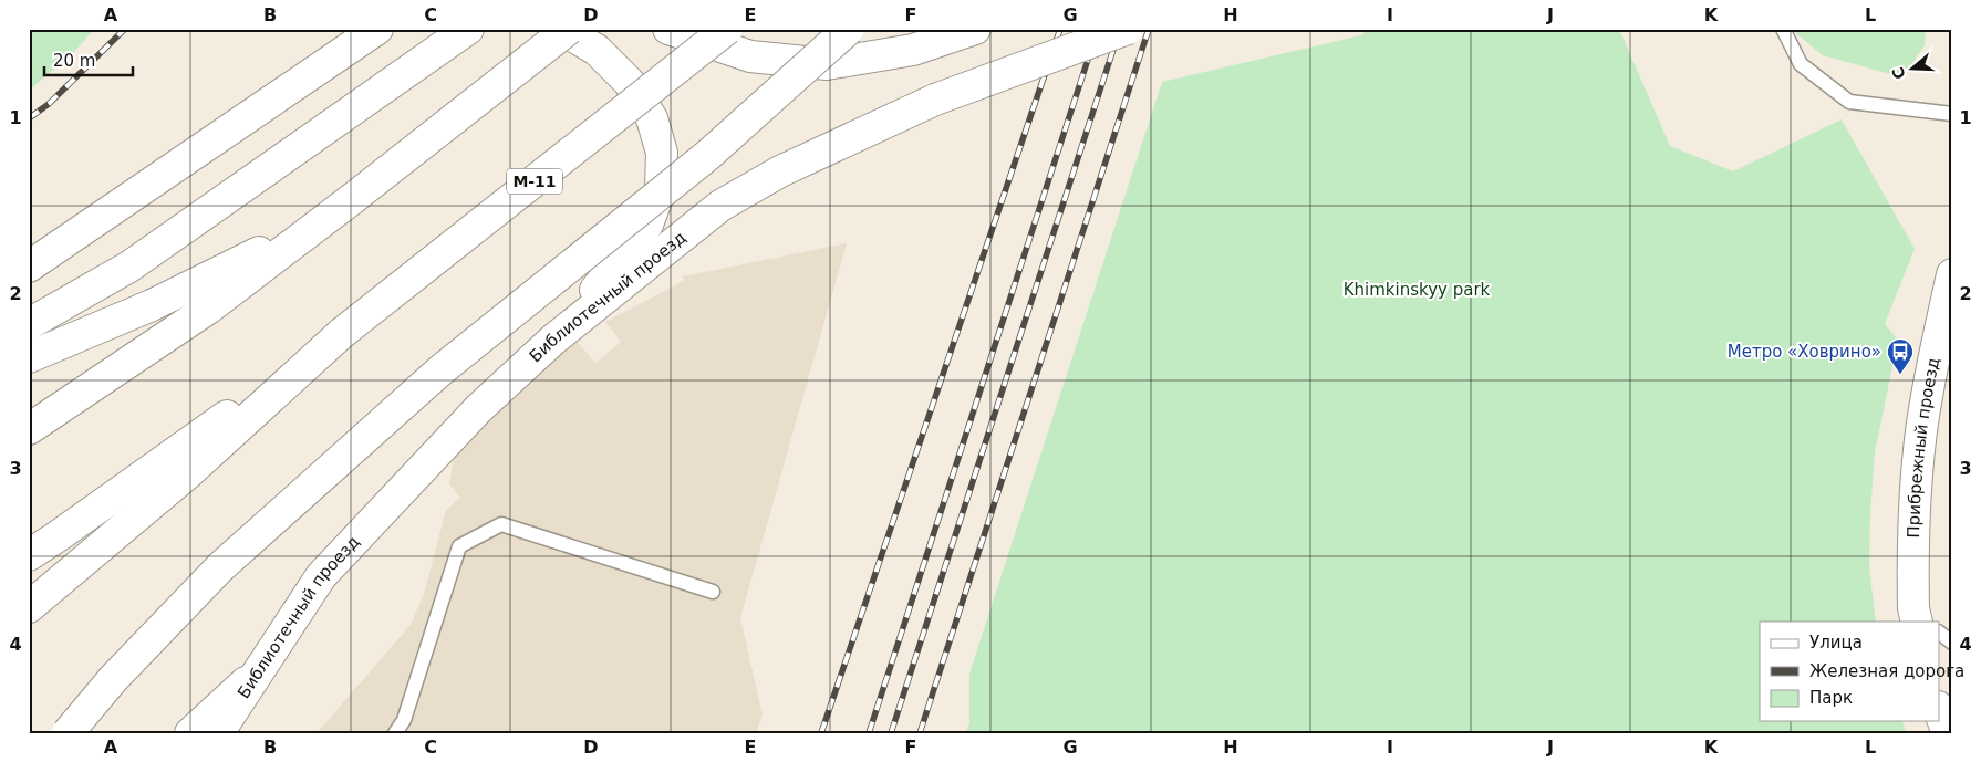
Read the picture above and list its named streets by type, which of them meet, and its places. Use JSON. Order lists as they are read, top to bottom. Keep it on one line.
{"streets":{"main road":["М-11","Библиотечный проезд","Прибрежный проезд"]},"parks":["Khimkinskyy park"],"places":{"bus stop":["Метро «Ховрино»"]},"legend":["Улица","Железная дорога","Парк"],"scale_bar":"20 m","north":"left","grid":{"columns":["A","B","C","D","E","F","G","H","I","J","K","L"],"rows":["1","2","3","4"]}}
